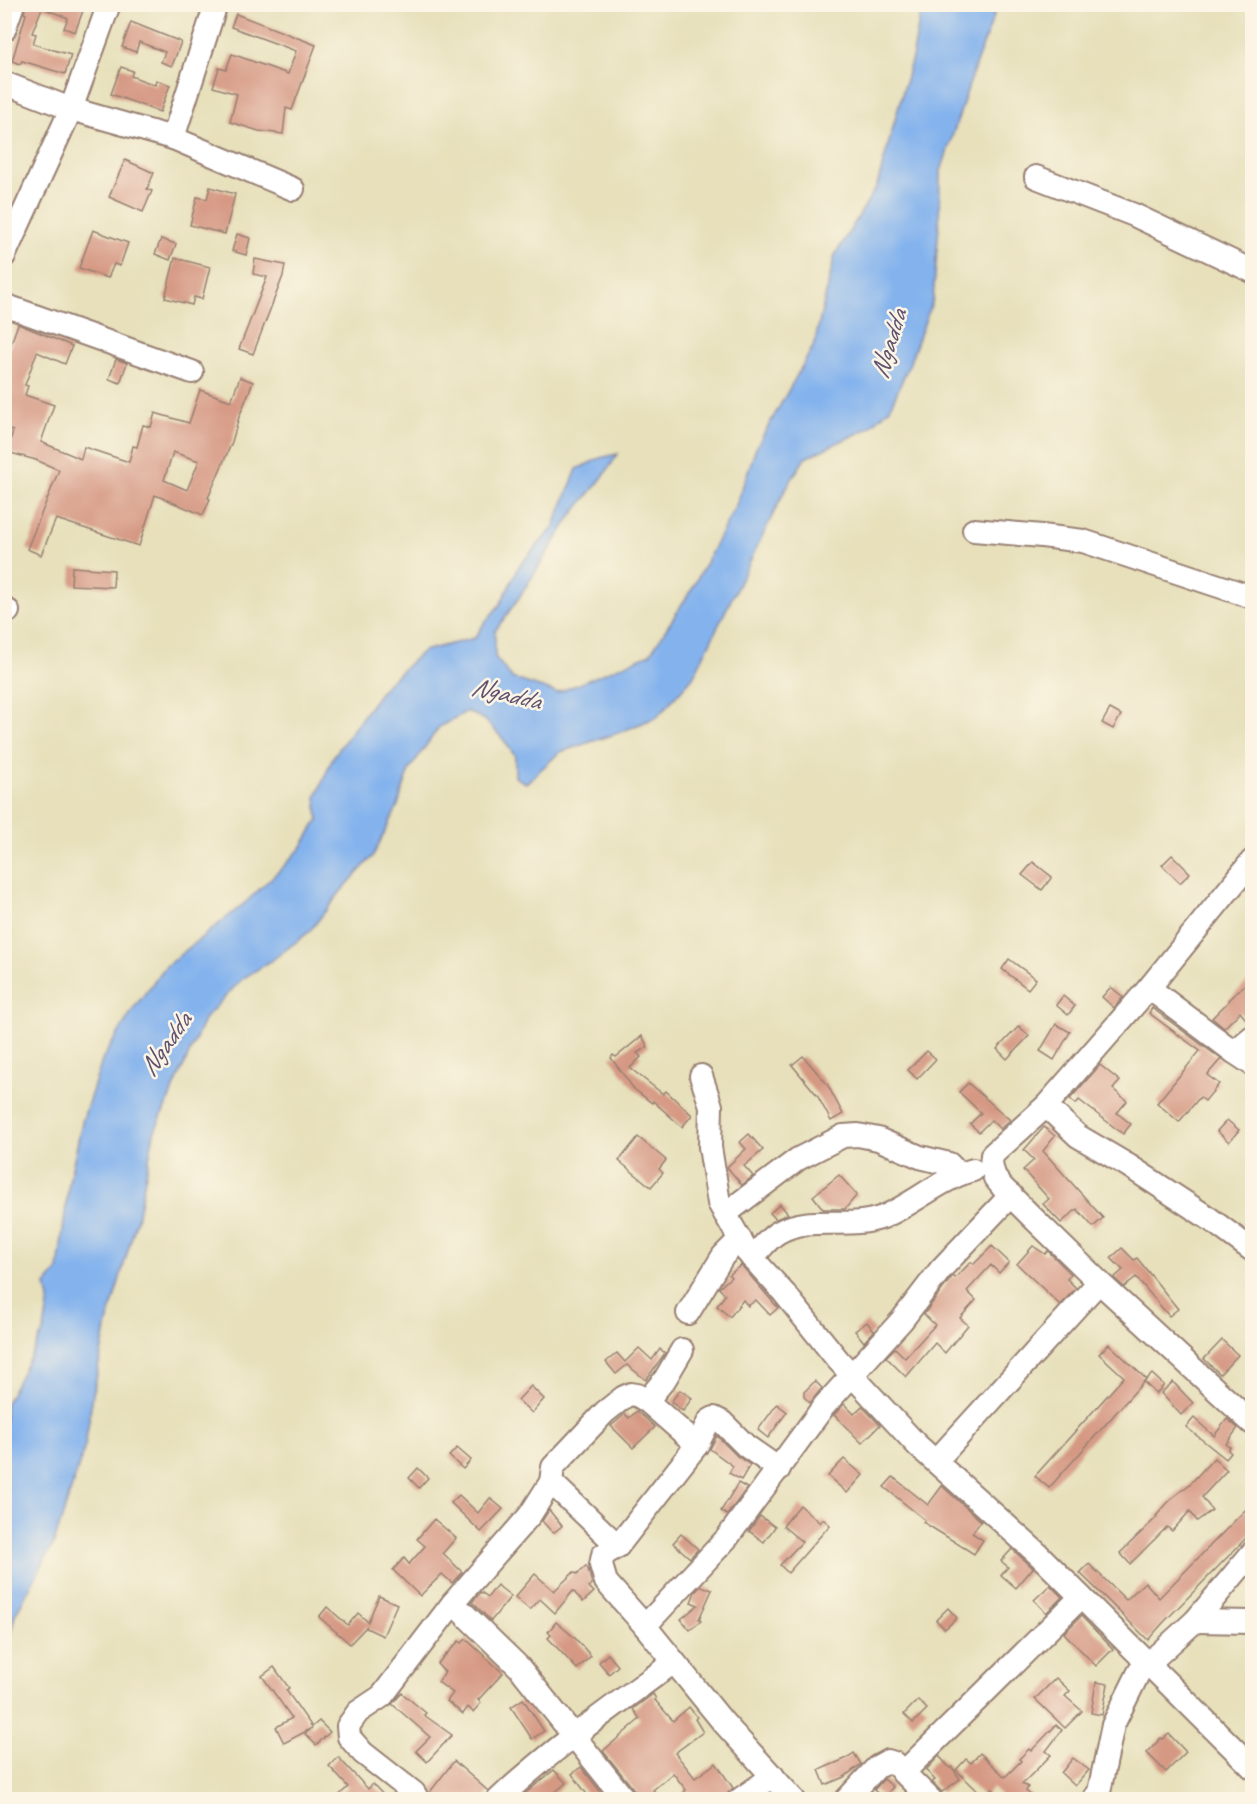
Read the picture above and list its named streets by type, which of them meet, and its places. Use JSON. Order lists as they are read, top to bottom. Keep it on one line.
{"water":["Ngadda"]}
